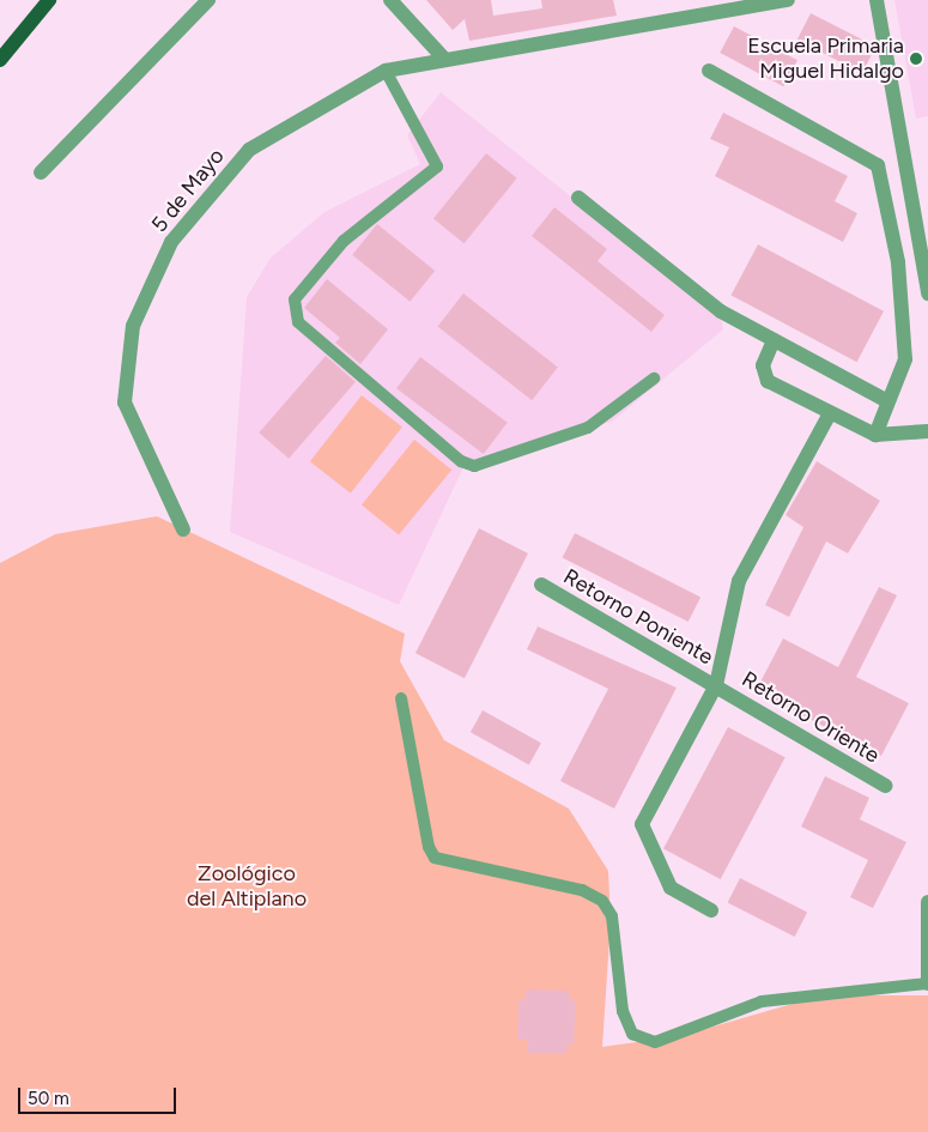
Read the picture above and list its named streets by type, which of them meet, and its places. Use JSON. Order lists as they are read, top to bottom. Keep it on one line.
{"streets":{"street":["5 de Mayo","Retorno Poniente","Retorno Oriente"]},"crossings":[["Retorno Poniente","Retorno Oriente"]],"parks":["Zoológico del Altiplano"],"places":["Escuela Primaria Miguel Hidalgo"],"scale_bar":"50 m"}
